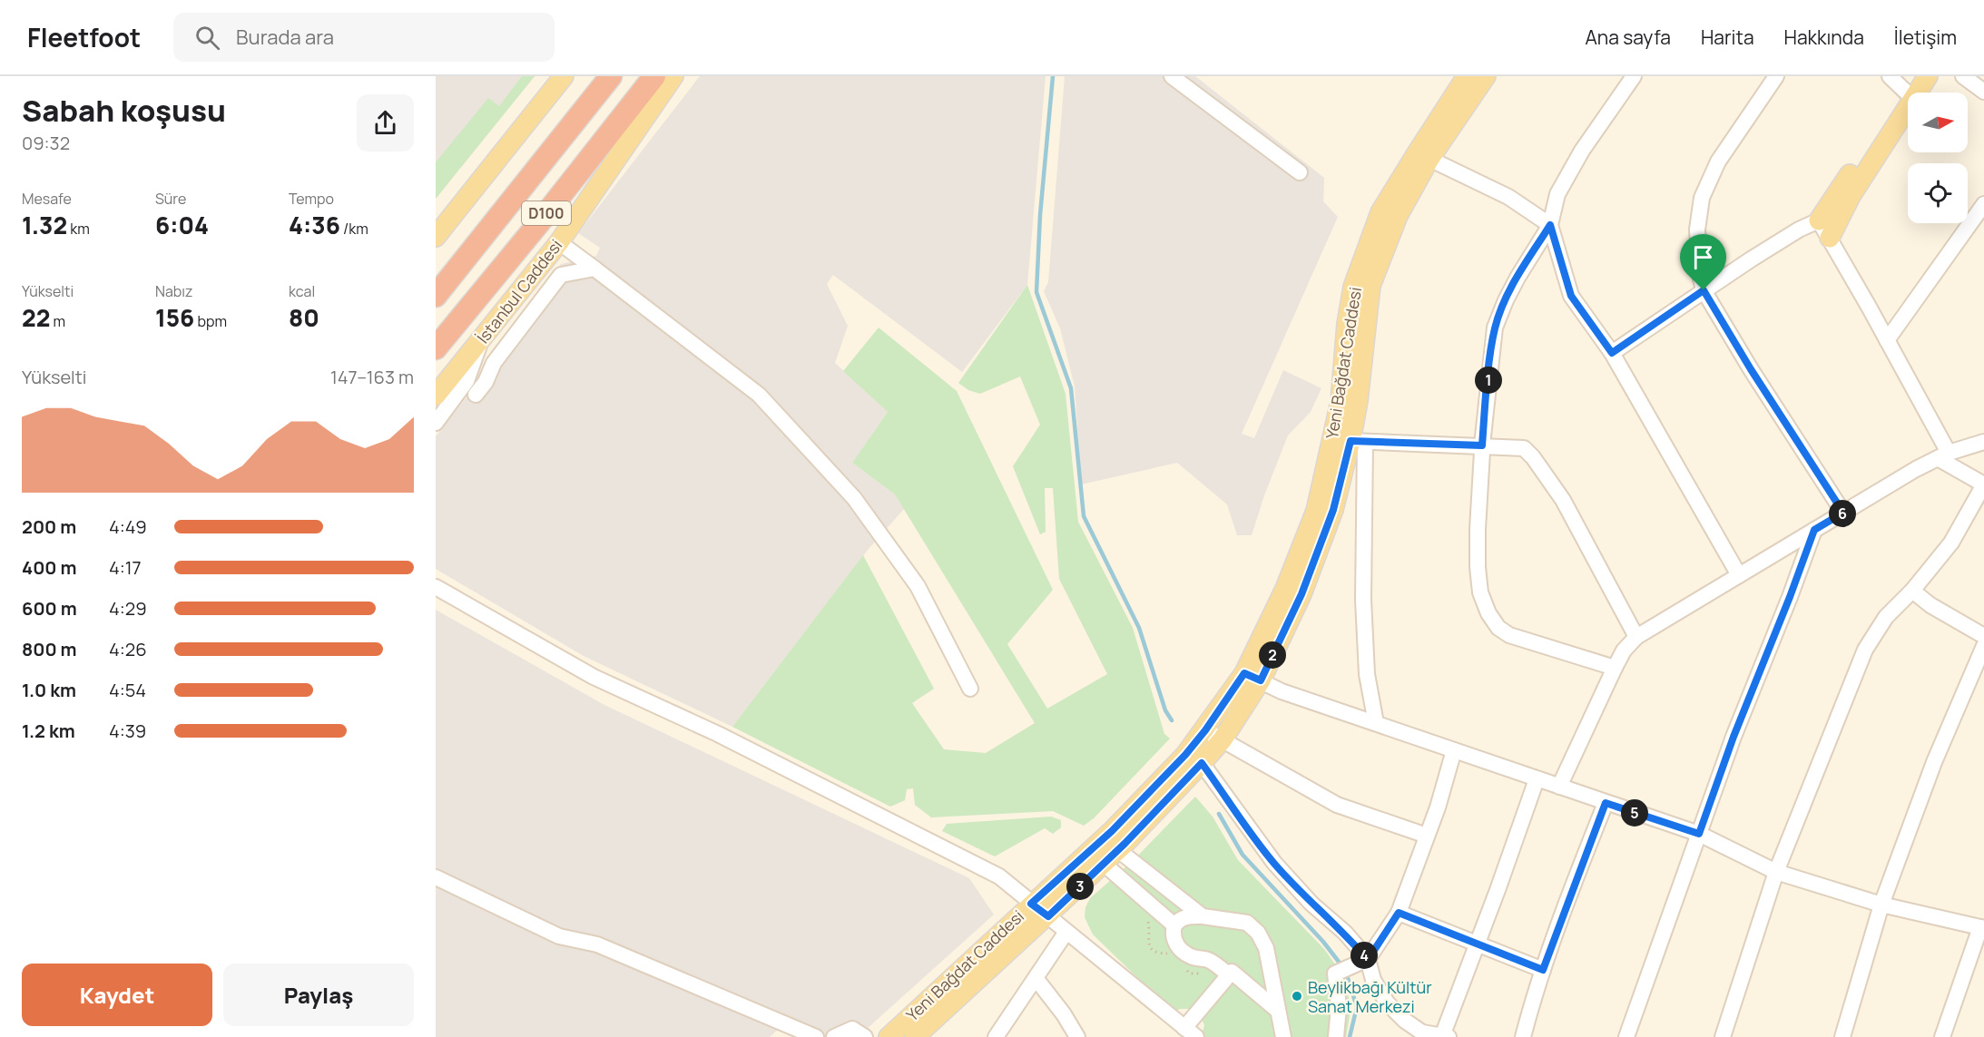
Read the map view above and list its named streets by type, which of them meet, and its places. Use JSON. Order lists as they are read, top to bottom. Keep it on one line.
{"streets":{"highway":["D100"],"main road":["İstanbul Caddesi","Yeni Bağdat Caddesi"]},"places":["Beylikbağı Kültür Sanat Merkezi"],"north":"right","page":{"header":"Fleetfoot","search":"Burada ara","nav":["Ana sayfa","Harita","Hakkında","İletişim"],"heading":["Sabah koşusu","09:32"],"stats":[["Mesafe","1.32 km"],["Süre","6:04"],["Tempo","4:36 /km"],["Yükselti","22 m"],["Nabız","156 bpm"],["kcal","80"]],"chart":["Yükselti","147–163 m"],"pins":["1","6","2","5","3","4"],"list":[{"name":"200 m","note":"4:49"},{"name":"400 m","note":"4:17"},{"name":"600 m","note":"4:29"},{"name":"800 m","note":"4:26"},{"name":"1.0 km","note":"4:54"},{"name":"1.2 km","note":"4:39"}],"buttons":["Kaydet","Paylaş"]}}
